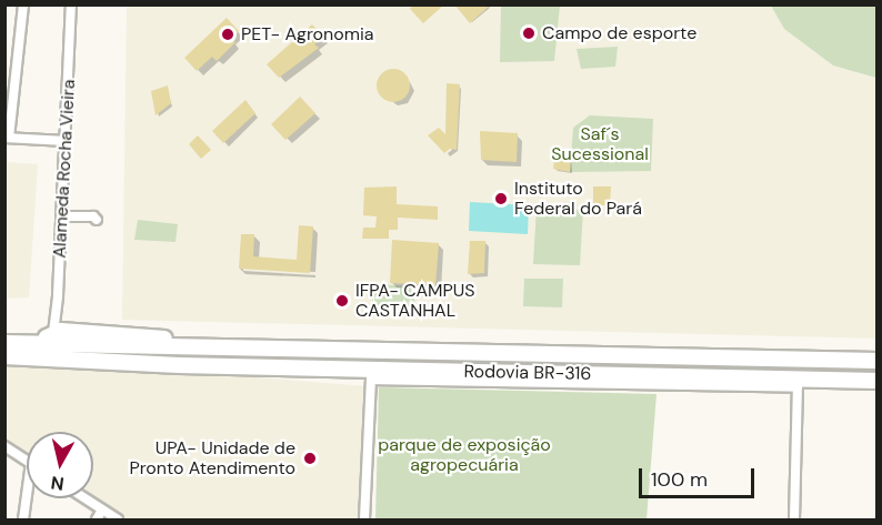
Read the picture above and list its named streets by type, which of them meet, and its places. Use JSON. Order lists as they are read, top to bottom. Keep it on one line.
{"streets":{"highway":["Rodovia BR-316"],"street":["Alameda Rocha Vieira"]},"crossings":[["Alameda Rocha Vieira","Rodovia BR-316"]],"parks":["Saf´s Sucessional","parque de exposição agropecuária"],"places":["Campo de esporte","PET- Agronomia","Instituto Federal do Pará","IFPA- CAMPUS CASTANHAL","UPA- Unidade de Pronto Atendimento"],"scale_bar":"100 m","north":"bottom"}
